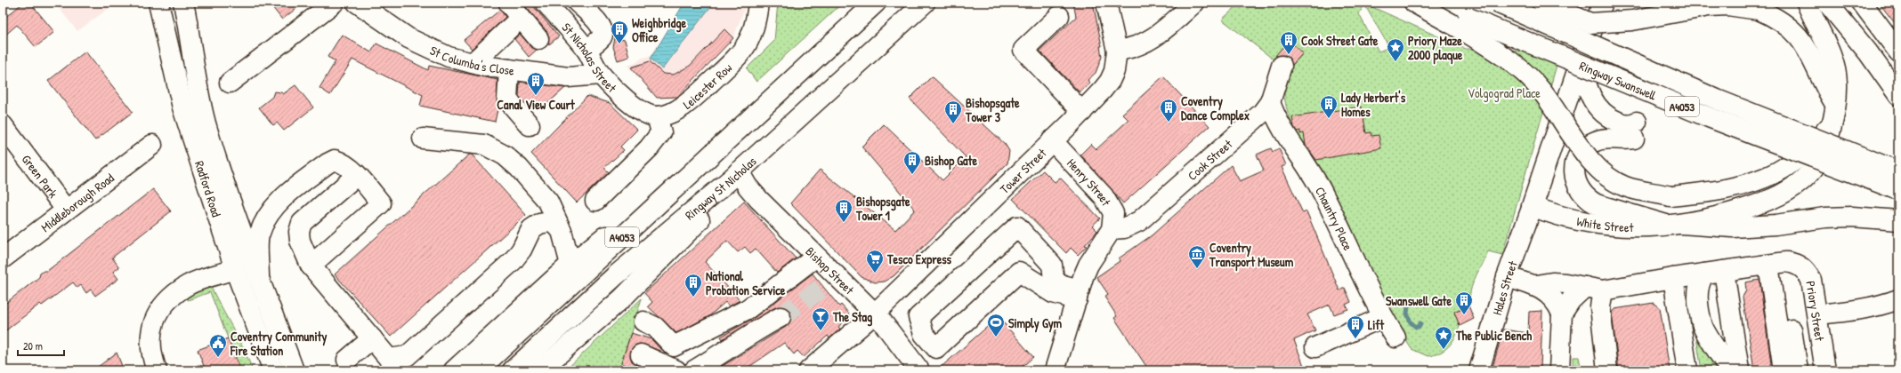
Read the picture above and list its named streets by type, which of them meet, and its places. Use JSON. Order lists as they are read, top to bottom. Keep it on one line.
{"streets":{"main road":["St Nicholas Street","St Columba's Close","Ringway Swanswell","Leicester Row","A4053","Cook Street","Tower Street","Green Park","Henry Street","Ringway St Nicholas","Radford Road","Middleborough Road","Chauntry Place","White Street","Bishop Street","Hales Street","Priory Street"]},"crossings":[["St Nicholas Street","St Columba's Close"],["St Nicholas Street","Leicester Row"],["Cook Street","Henry Street"],["Cook Street","Chauntry Place"],["Tower Street","Henry Street"],["Tower Street","Bishop Street"],["Green Park","Middleborough Road"],["Ringway St Nicholas","Bishop Street"],["White Street","Hales Street"]],"parks":["Volgograd Place"],"places":{"building":["Weighbridge Office","Cook Street Gate","Canal View Court","Lady Herbert's Homes","Coventry Dance Complex","Bishopsgate Tower 3","Bishop Gate","Bishopsgate Tower 1","National Probation Service","Swanswell Gate","Lift"],"place":["Priory Maze 2000 plaque","The Public Bench"],"museum":["Coventry Transport Museum"],"supermarket":["Tesco Express"],"bar":["The Stag"],"sports":["Simply Gym"],"public building":["Coventry Community Fire Station"]},"scale_bar":"20 m"}
